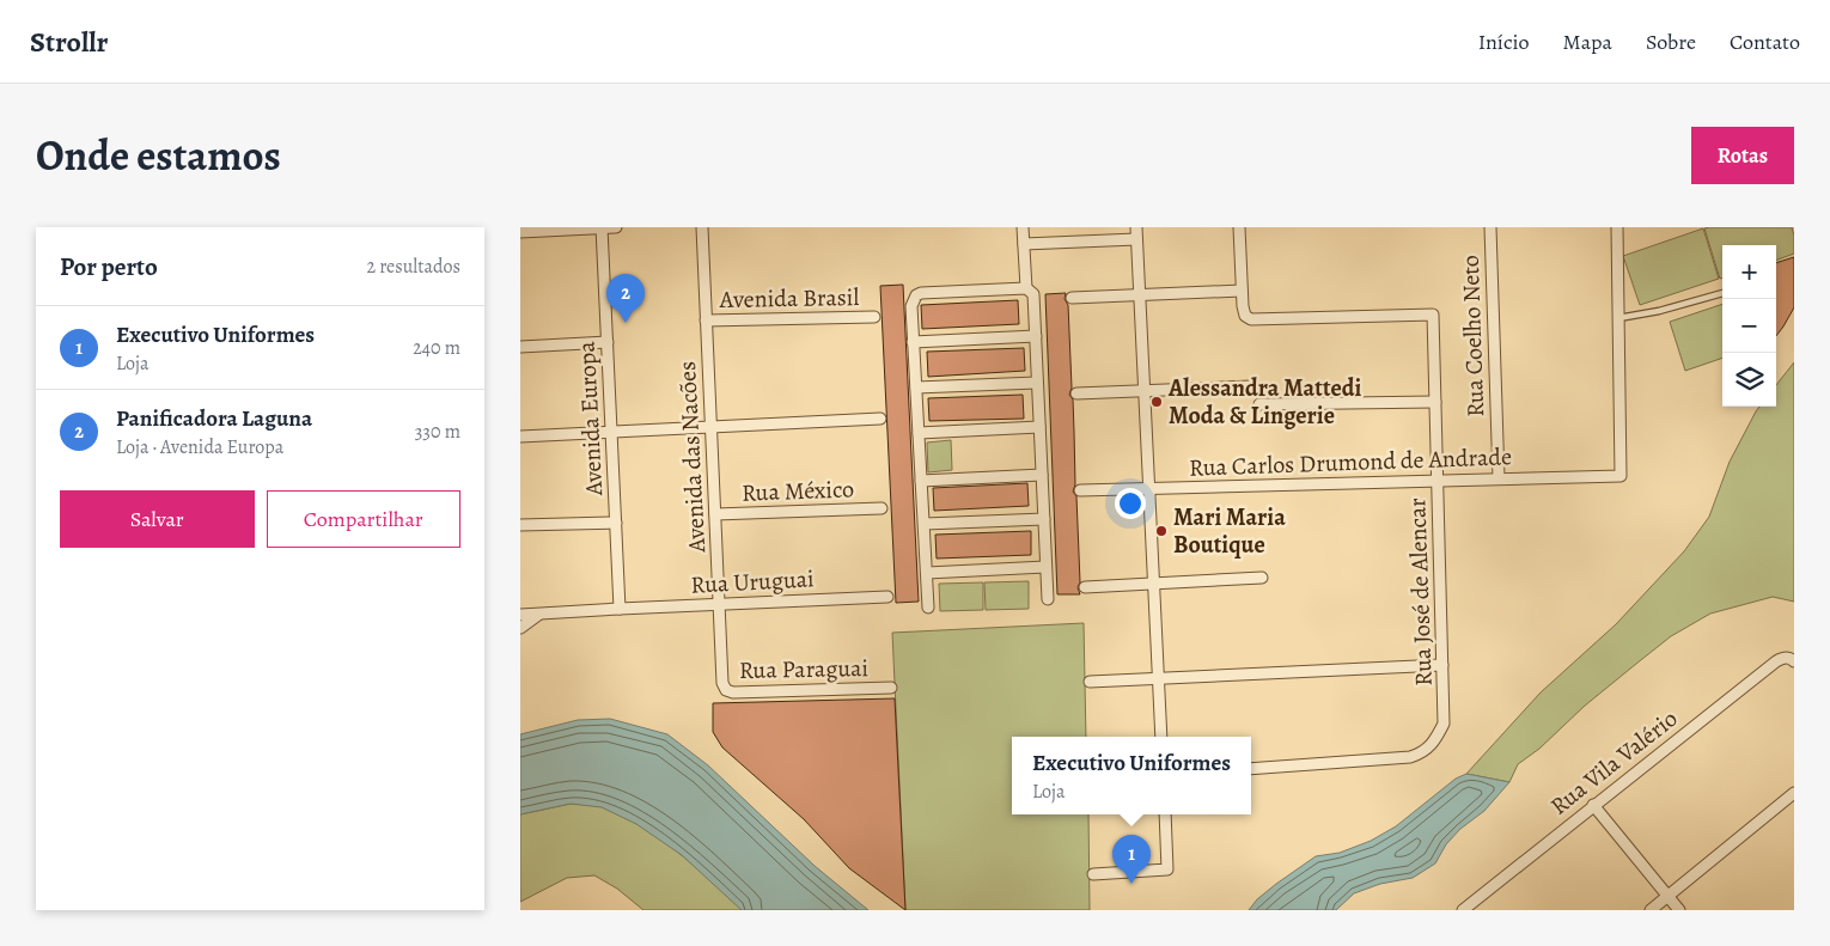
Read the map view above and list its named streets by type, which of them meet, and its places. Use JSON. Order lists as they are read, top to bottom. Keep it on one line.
{"streets":{"street":["Avenida Brasil","Rua Coelho Neto","Avenida Europa","Avenida das Nacões","Rua Carlos Drumond de Andrade","Rua México","Rua Uruguai","Rua José de Alencar","Rua Paraguai","Rua Vila Valério"]},"crossings":[["Avenida Brasil","Avenida das Nacões"],["Rua Coelho Neto","Rua Carlos Drumond de Andrade"],["Avenida Europa","Rua Uruguai"],["Avenida das Nacões","Rua México"],["Avenida das Nacões","Rua Uruguai"],["Avenida das Nacões","Rua Paraguai"],["Rua Carlos Drumond de Andrade","Rua José de Alencar"]],"places":["Alessandra Mattedi Moda & Lingerie","Mari Maria Boutique"],"page":{"header":"Strollr","nav":["Início","Mapa","Sobre","Contato"],"title":"Onde estamos","buttons":["Rotas",["Salvar","Compartilhar"]],"heading":["Por perto","2 resultados"],"map_buttons":["+","−"],"pins":["2","1"],"list":[{"mark":"1","name":"Executivo Uniformes","note":"Loja","value":"240 m"},{"mark":"2","name":"Panificadora Laguna","note":"Loja · Avenida Europa","value":"330 m"}],"popup":["Executivo Uniformes","Loja"]}}
